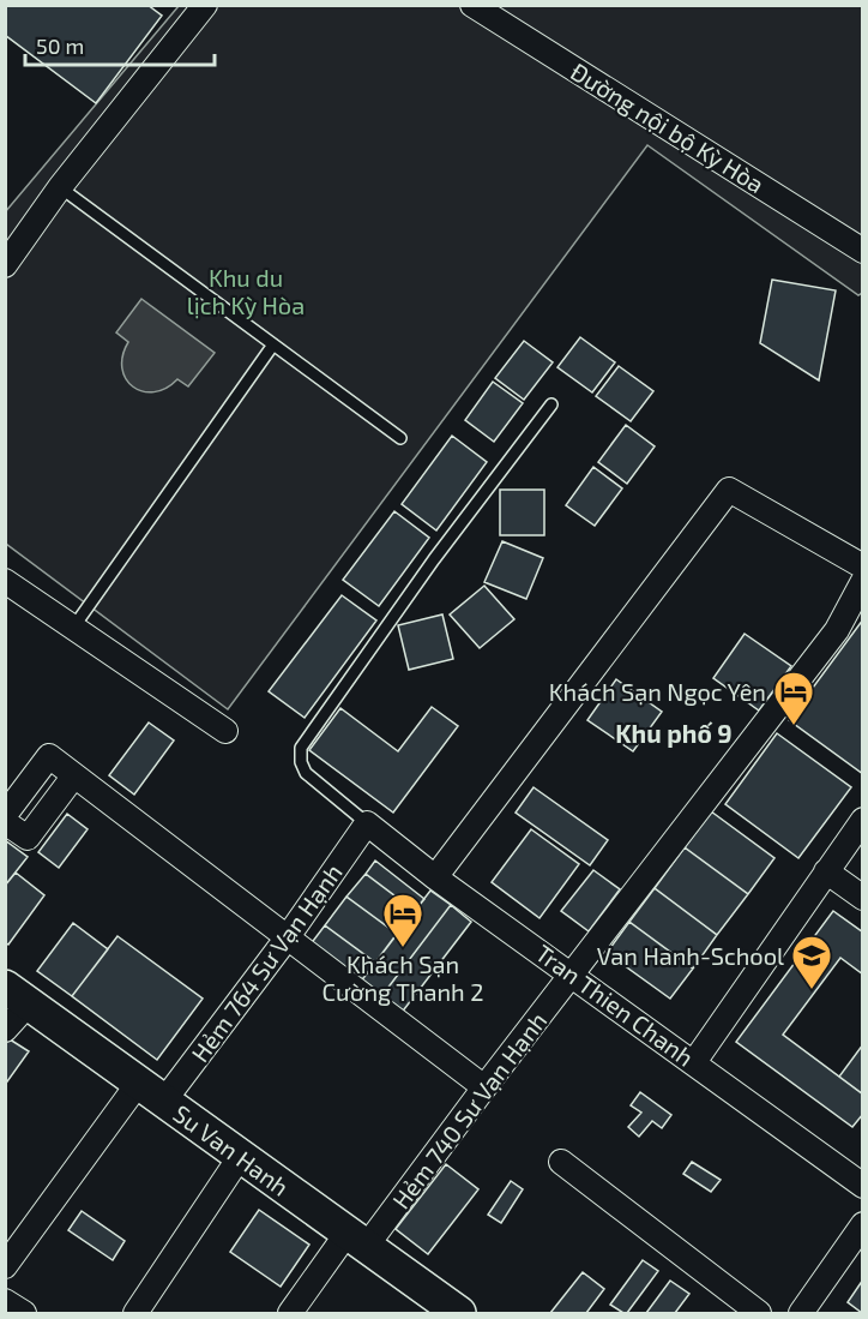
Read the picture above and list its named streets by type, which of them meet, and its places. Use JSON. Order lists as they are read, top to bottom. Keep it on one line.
{"streets":{"street":["Đường nội bộ Kỳ Hòa","Hẻm 764 Sư Vạn Hạnh","Tran Thien Chanh","Hẻm 740 Sư Vạn Hạnh","Su Van Hanh"]},"crossings":[["Hẻm 764 Sư Vạn Hạnh","Tran Thien Chanh"],["Hẻm 764 Sư Vạn Hạnh","Su Van Hanh"],["Tran Thien Chanh","Hẻm 740 Sư Vạn Hạnh"],["Hẻm 740 Sư Vạn Hạnh","Su Van Hanh"]],"districts":["Khu phố 9"],"parks":["Khu du lịch Kỳ Hòa"],"places":{"hotel":["Khách Sạn Ngọc Yên","Khách Sạn Cường Thanh 2"],"school or university":["Van Hanh-School"]},"scale_bar":"50 m"}
